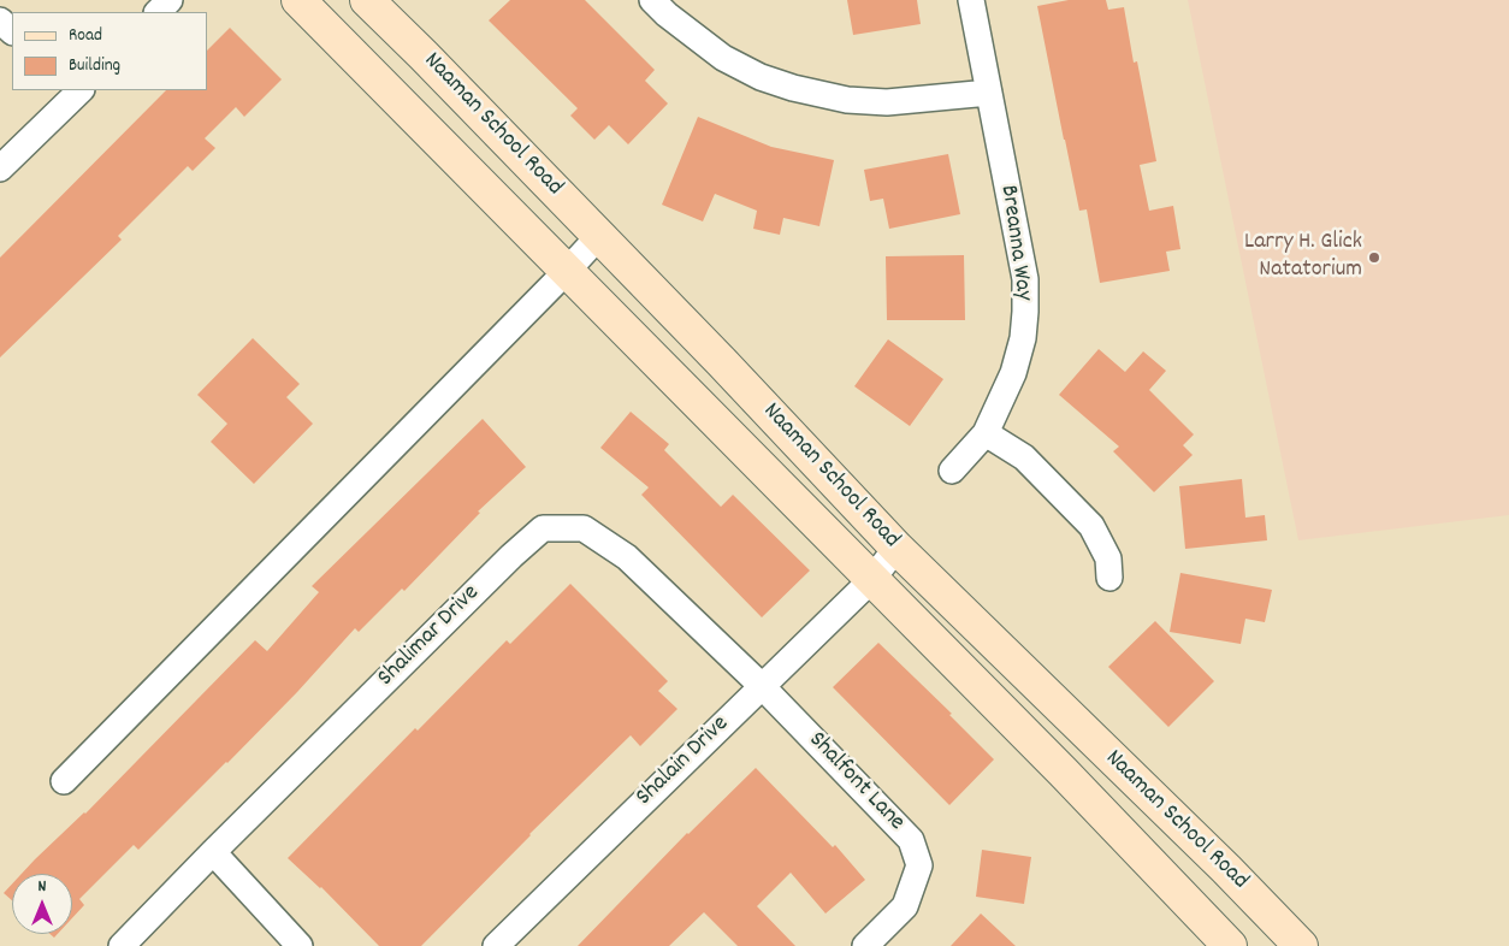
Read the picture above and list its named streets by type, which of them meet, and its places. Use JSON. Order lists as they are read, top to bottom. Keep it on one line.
{"streets":{"main road":["Naaman School Road"],"street":["Breanna Way","Shalimar Drive","Shalain Drive","Shalfont Lane"]},"crossings":[["Naaman School Road","Shalain Drive"],["Shalimar Drive","Shalain Drive"],["Shalimar Drive","Shalfont Lane"],["Shalain Drive","Shalfont Lane"]],"places":["Larry H. Glick Natatorium"],"legend":["Road","Building"],"north":"top"}
